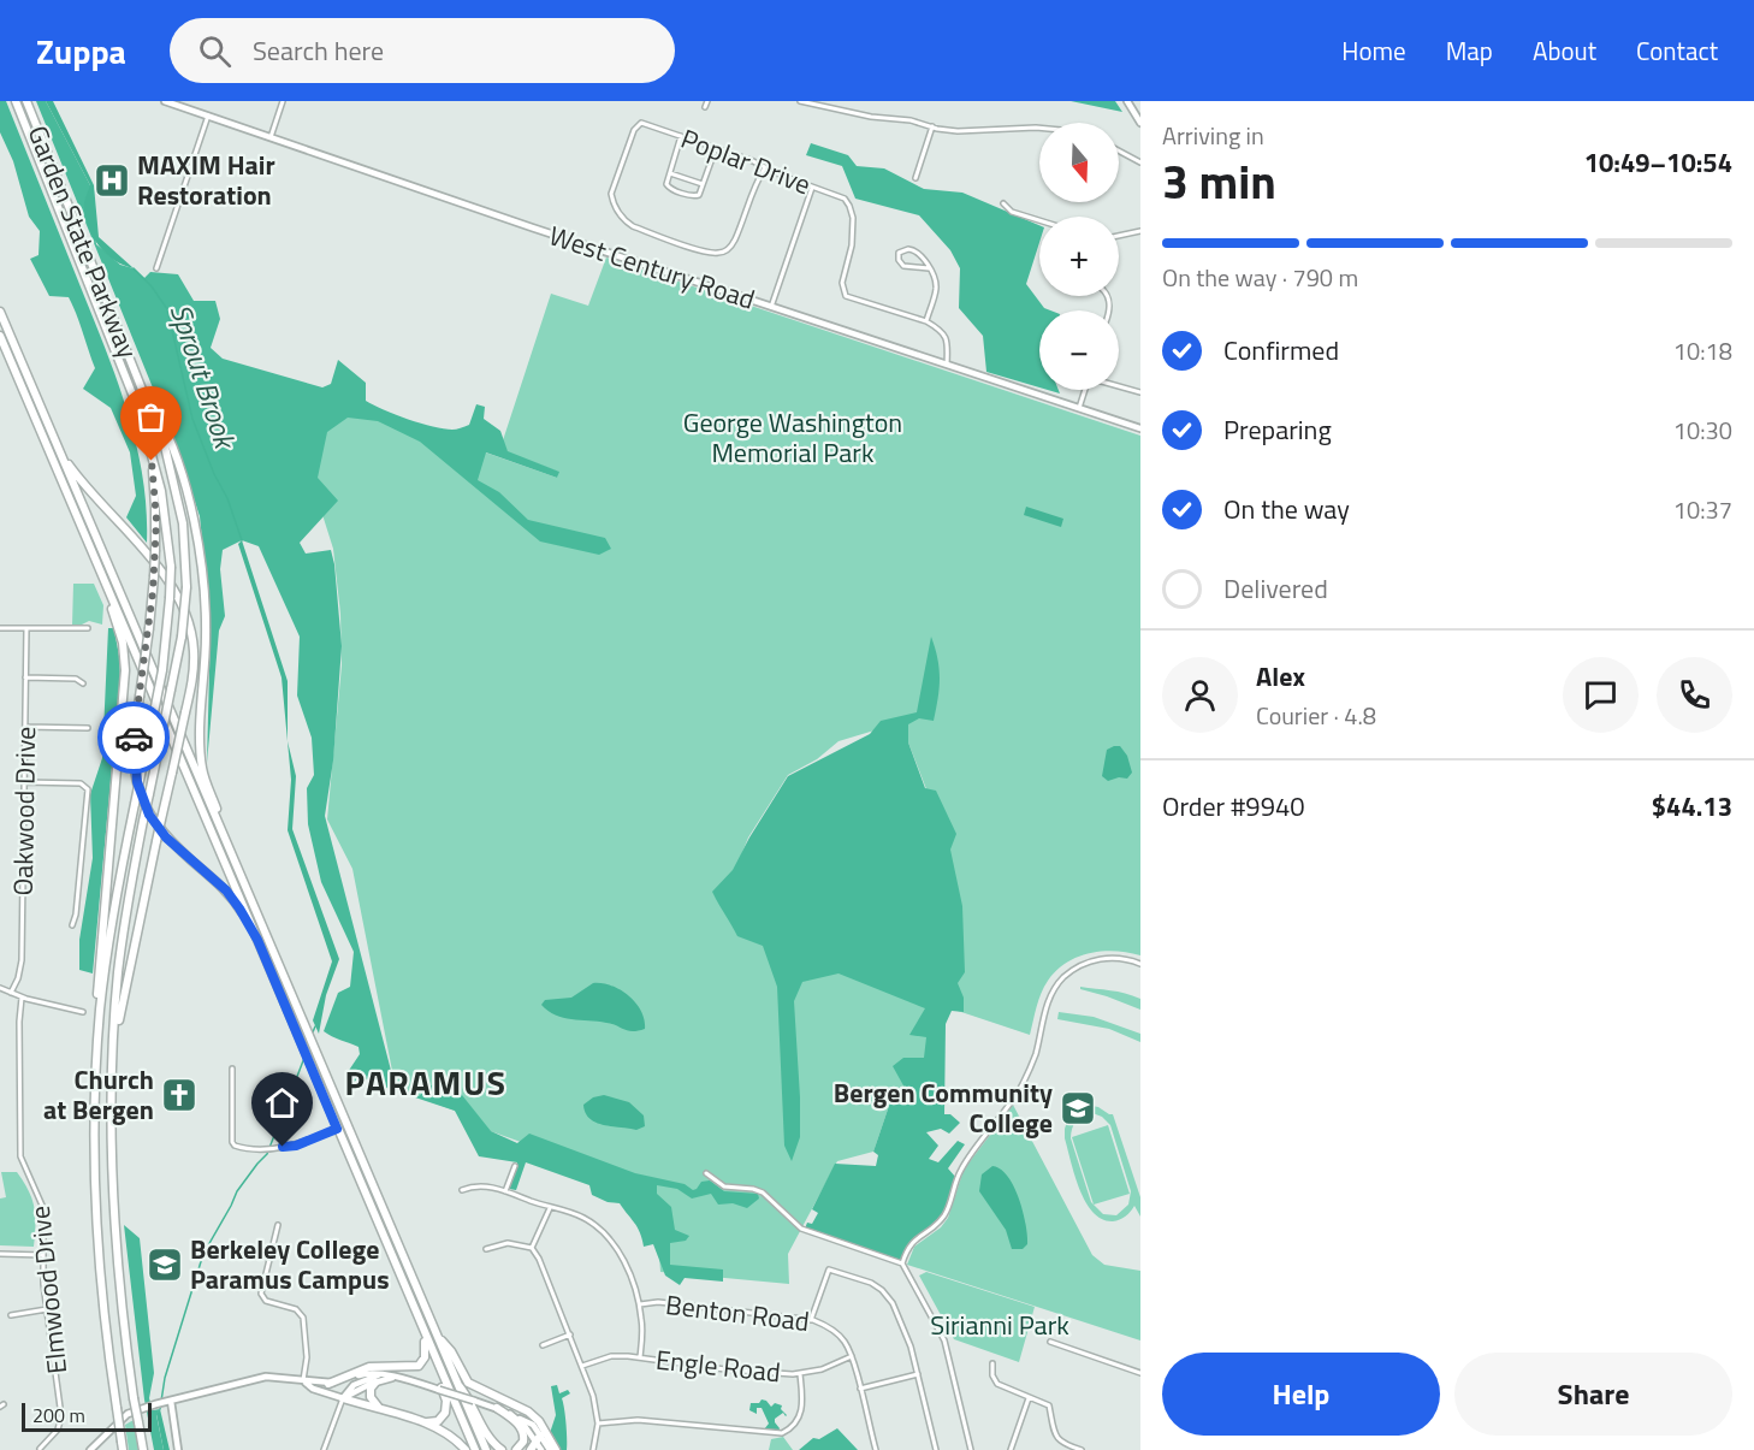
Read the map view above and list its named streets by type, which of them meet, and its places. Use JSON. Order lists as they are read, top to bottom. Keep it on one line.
{"streets":{"highway":["Garden State Parkway"],"main road":["West Century Road"],"street":["Poplar Drive","Oakwood Drive","Elmwood Drive","Benton Road","Engle Road"]},"crossings":[["Benton Road","Engle Road"]],"districts":["PARAMUS"],"water":["Sprout Brook"],"parks":["George Washington Memorial Park","Sirianni Park"],"places":{"hospital":["MAXIM Hair Restoration"],"church":["Church at Bergen"],"school or university":["Bergen Community College","Berkeley College Paramus Campus"]},"scale_bar":"200 m","north":"bottom","page":{"header":"Zuppa","search":"Search here","nav":["Home","Map","About","Contact"],"heading":["3 min","Arriving in","10:49–10:54"],"panel":["Alex","Courier · 4.8","Order #9940","$44.13"],"map_buttons":["+","−"],"bar":"On the way · 790 m","list":[["Confirmed","10:18"],["Preparing","10:30"],["On the way","10:37"],"Delivered"],"buttons":["Help","Share"],"scale":"200 m"}}
